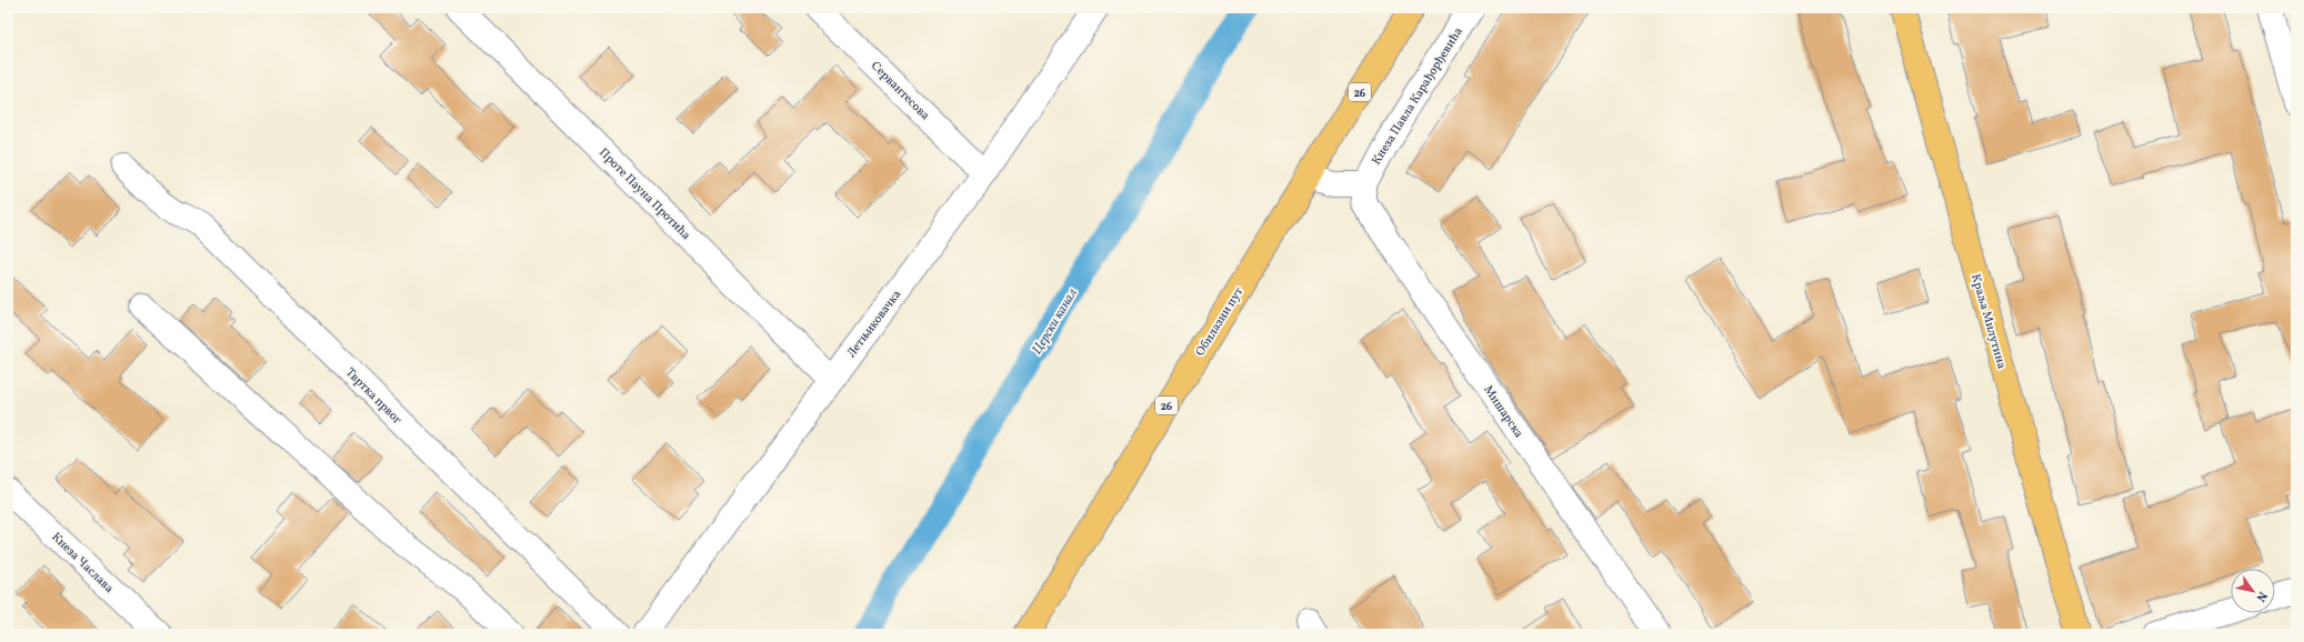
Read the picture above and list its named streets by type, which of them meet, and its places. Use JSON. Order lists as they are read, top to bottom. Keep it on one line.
{"streets":{"main road":["26","Обилазни пут","Краља Милутина"],"street":["Сервантесова","Кнеза Павла Карађорђевића","Проте Пауна Протића","Летњиковачка","Твртка првог","Мишарска","Кнеза Часлава"]},"crossings":[["Сервантесова","Летњиковачка"],["Кнеза Павла Карађорђевића","Мишарска"],["Проте Пауна Протића","Летњиковачка"]],"water":["Церски канал"],"north":"bottom right"}
